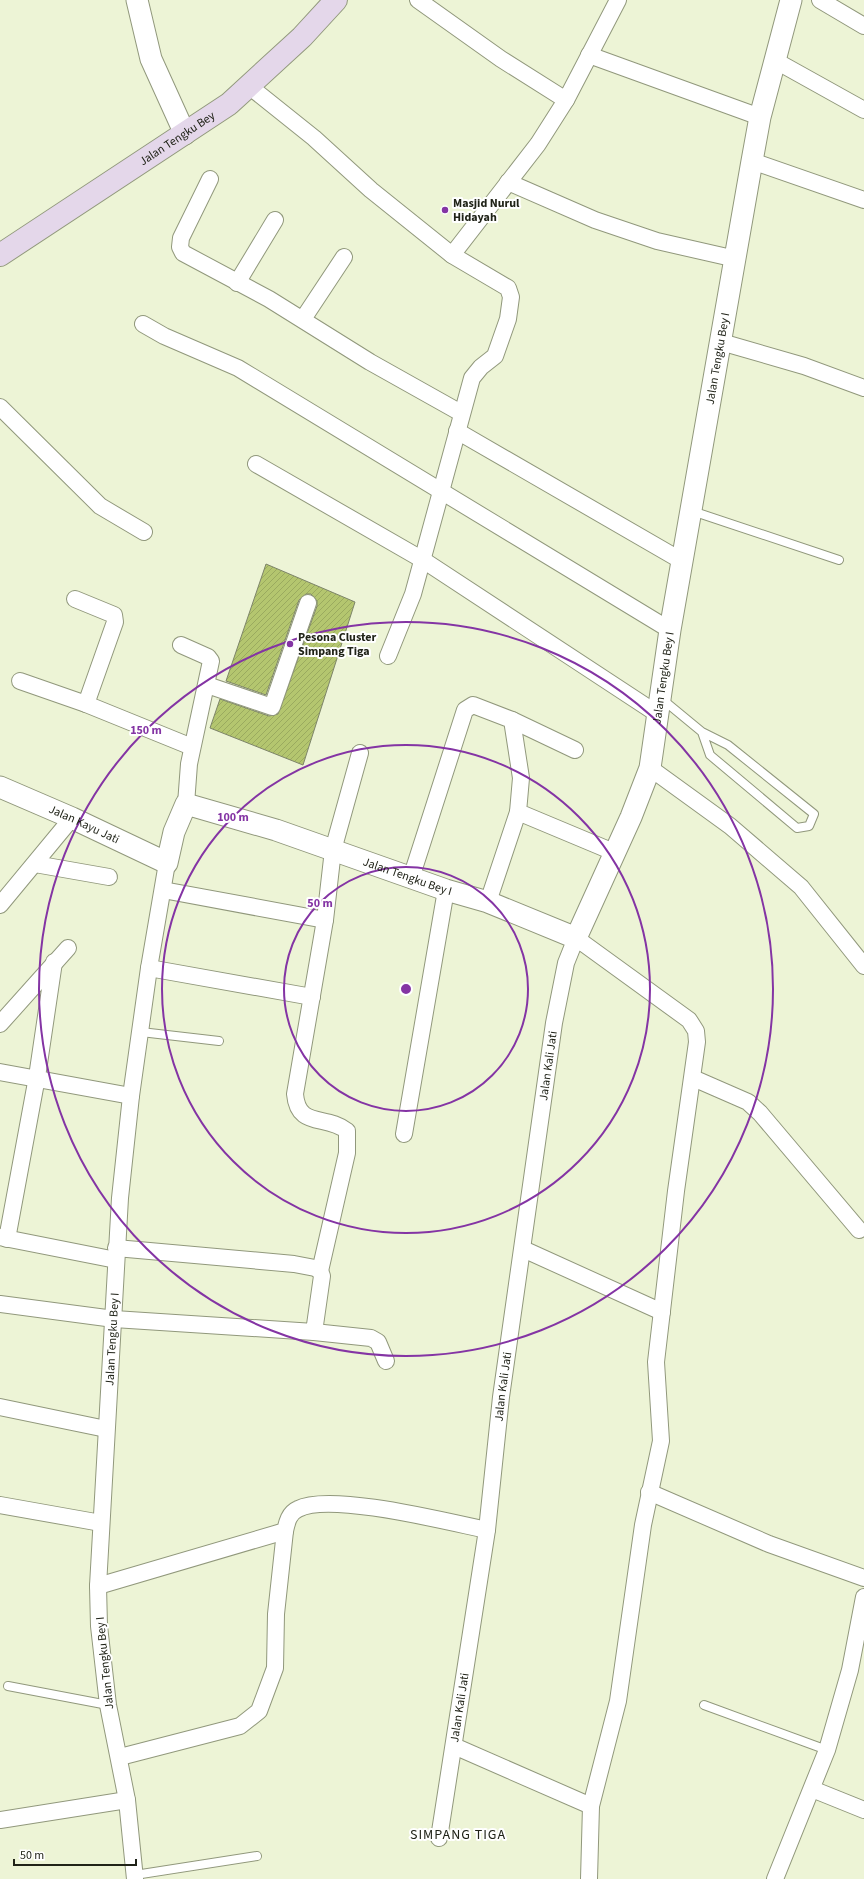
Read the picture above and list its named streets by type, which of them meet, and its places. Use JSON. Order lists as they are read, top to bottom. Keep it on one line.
{"streets":{"main road":["Jalan Tengku Bey"],"street":["Jalan Tengku Bey I","Jalan Kayu Jati","Jalan Kali Jati"]},"crossings":[["Jalan Tengku Bey I","Jalan Kayu Jati"],["Jalan Tengku Bey I","Jalan Kali Jati"]],"districts":["SIMPANG TIGA"],"places":["Masjid Nurul Hidayah","Pesona Cluster Simpang Tiga"],"scale_bar":"50 m","rings":["150 m","100 m","50 m"]}
